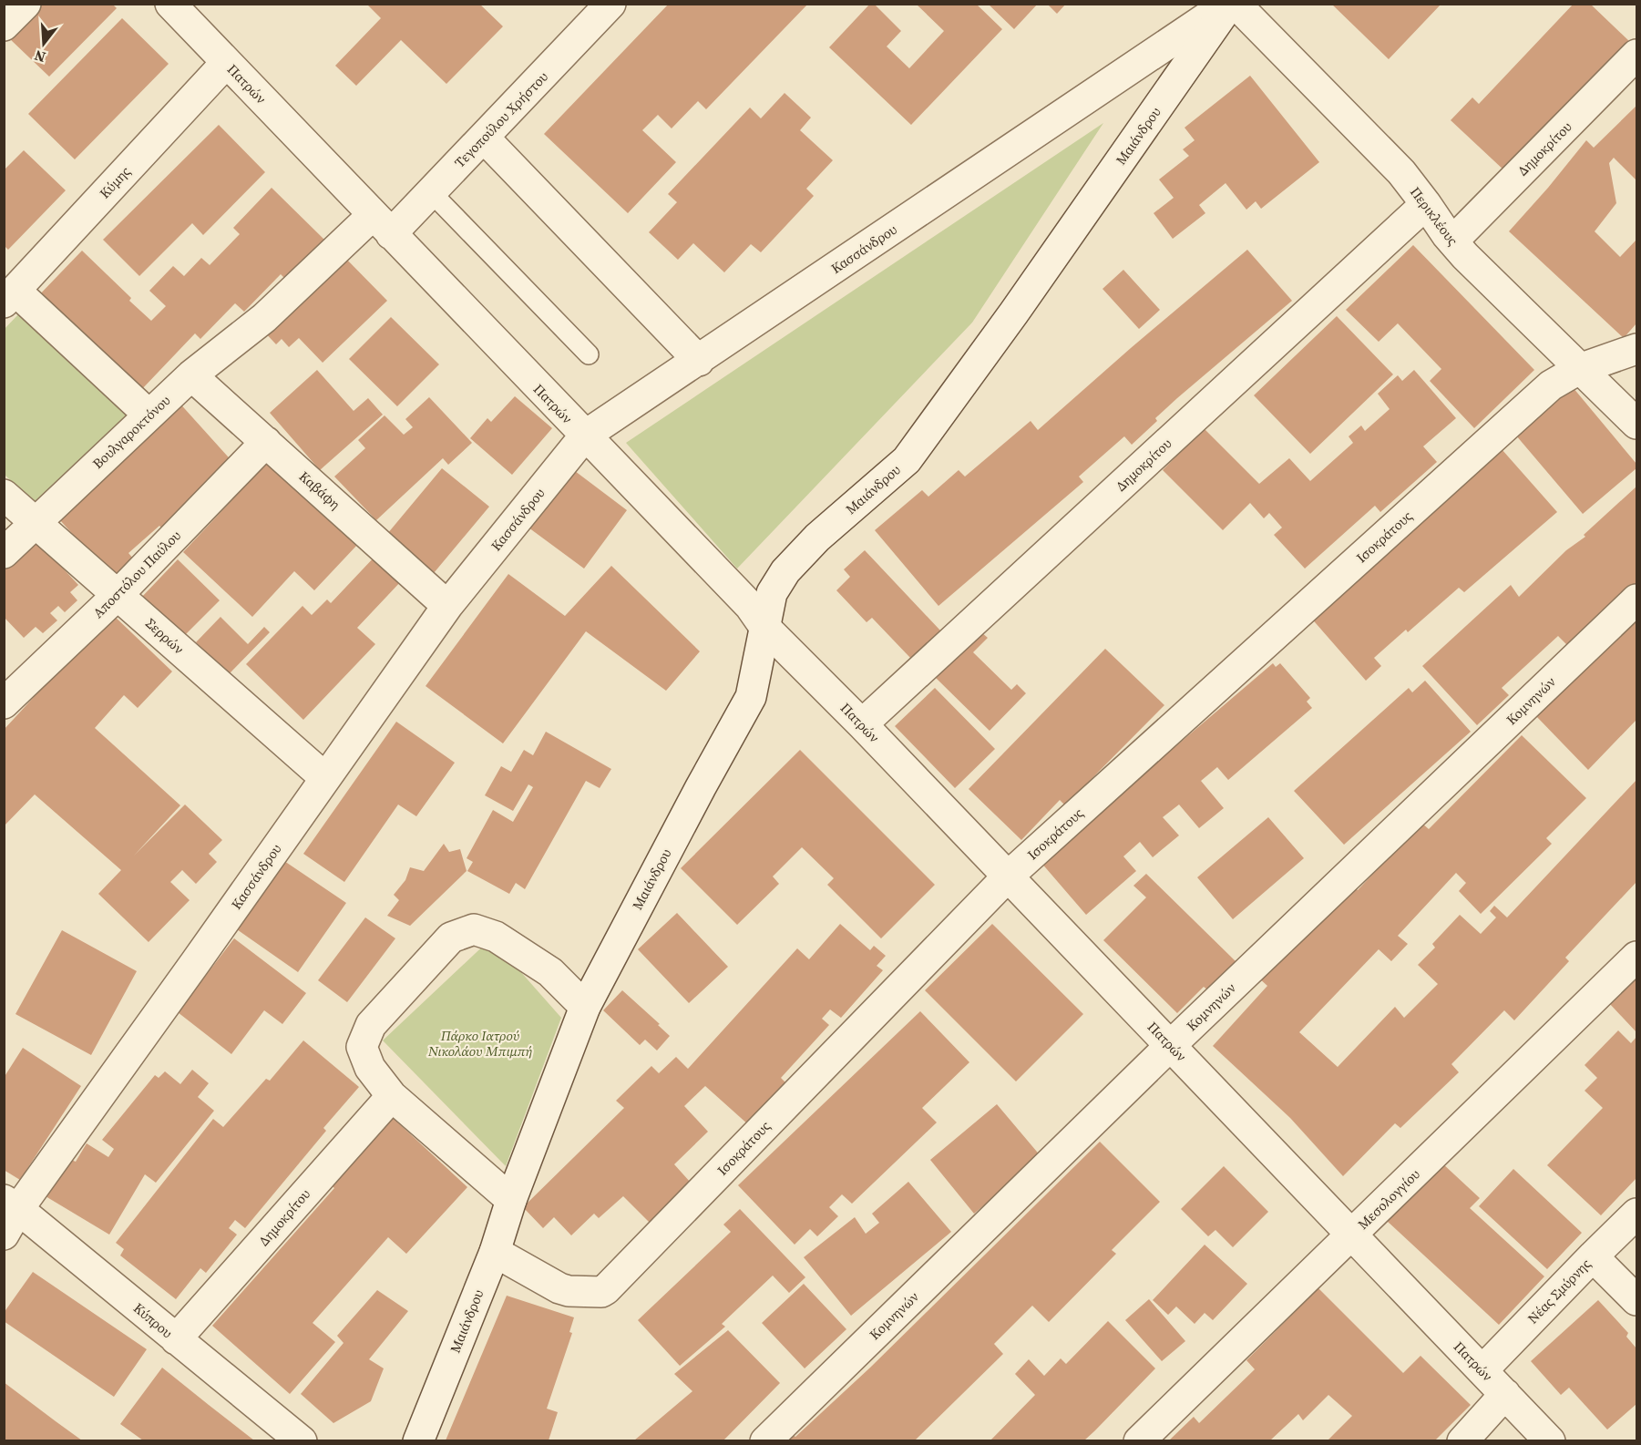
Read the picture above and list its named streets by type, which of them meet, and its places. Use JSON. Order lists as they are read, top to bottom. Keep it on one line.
{"streets":{"street":["Πατρών","Τεγοπούλου Χρήστου","Μαιάνδρου","Δημοκρίτου","Κύμης","Περικλέους","Κασσάνδρου","Βουλγαροκτόνου","Καβάφη","Ισοκράτους","Αποστόλου Παύλου","Σερρών","Κομνηνών","Μεσολογγίου","Νέας Σμύρνης","Κύπρου"]},"crossings":[["Πατρών","Τεγοπούλου Χρήστου"],["Πατρών","Μαιάνδρου"],["Πατρών","Δημοκρίτου"],["Πατρών","Κύμης"],["Πατρών","Κασσάνδρου"],["Πατρών","Ισοκράτους"],["Πατρών","Κομνηνών"],["Πατρών","Μεσολογγίου"],["Πατρών","Νέας Σμύρνης"],["Τεγοπούλου Χρήστου","Βουλγαροκτόνου"],["Μαιάνδρου","Κασσάνδρου"],["Μαιάνδρου","Ισοκράτους"],["Δημοκρίτου","Περικλέους"],["Δημοκρίτου","Κύπρου"],["Περικλέους","Ισοκράτους"],["Κασσάνδρου","Καβάφη"],["Κασσάνδρου","Σερρών"],["Κασσάνδρου","Κύπρου"],["Βουλγαροκτόνου","Καβάφη"],["Βουλγαροκτόνου","Σερρών"],["Καβάφη","Αποστόλου Παύλου"],["Αποστόλου Παύλου","Σερρών"]],"parks":["Πάρκο Ιατρού Νικολάου Μπιμπή"],"north":"bottom"}
